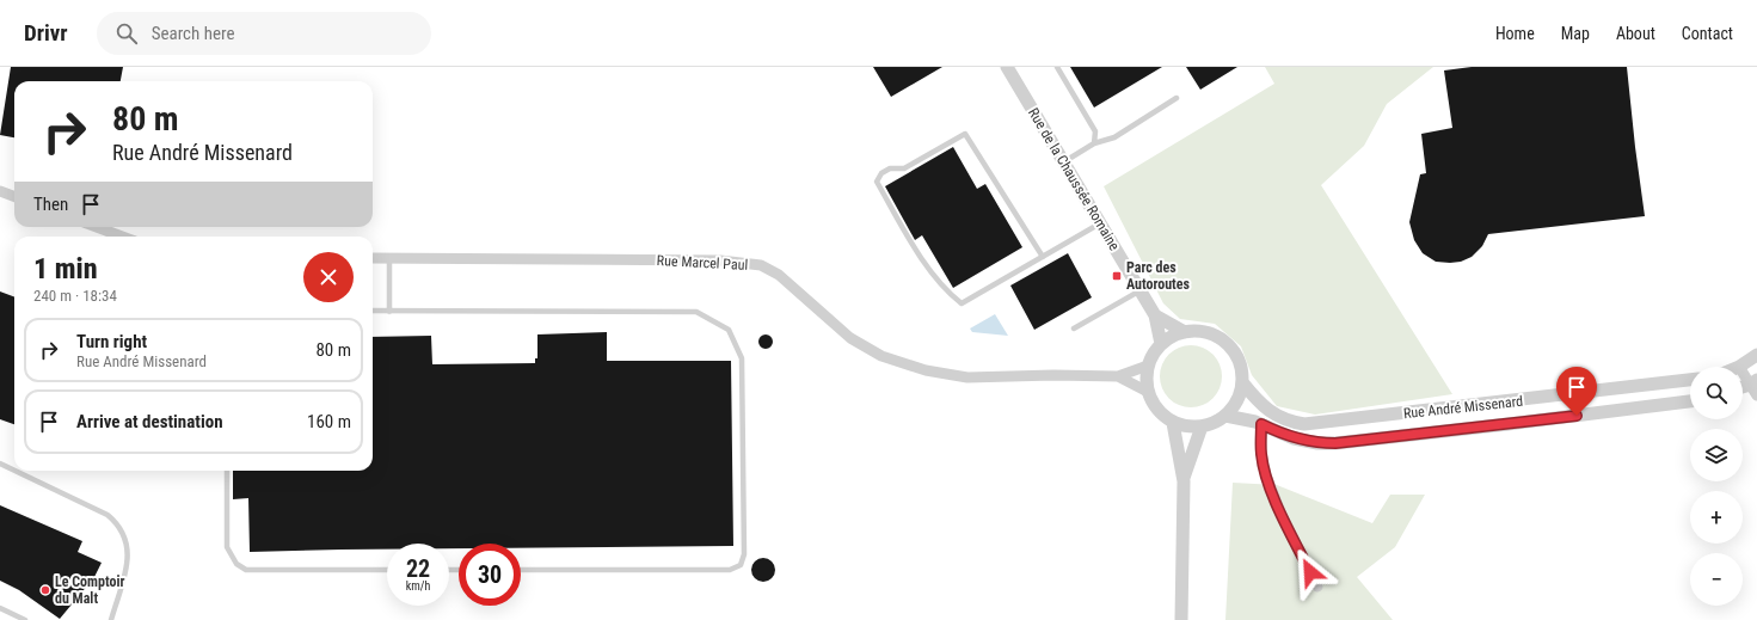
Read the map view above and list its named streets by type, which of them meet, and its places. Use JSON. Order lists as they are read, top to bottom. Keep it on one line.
{"streets":{"street":["Rue de la Chaussée Romaine","Rue Marcel Paul","Rue André Missenard"]},"crossings":[["Rue de la Chaussée Romaine","Rue Marcel Paul"],["Rue de la Chaussée Romaine","Rue André Missenard"],["Rue Marcel Paul","Rue André Missenard"]],"places":{"transit":["Parc des Autoroutes"],"other":["Le Comptoir du Malt"]},"page":{"header":"Drivr","search":"Search here","nav":["Home","Map","About","Contact"],"turn":["80 m","Rue André Missenard"],"then":"Then","heading":["1 min","240 m · 18:34"],"list":[{"name":"Turn right","note":"Rue André Missenard","value":"80 m"},{"name":"Arrive at destination","value":"160 m"}],"map_buttons":["+","−"],"speed":"22 km/h","limit":"30"}}
